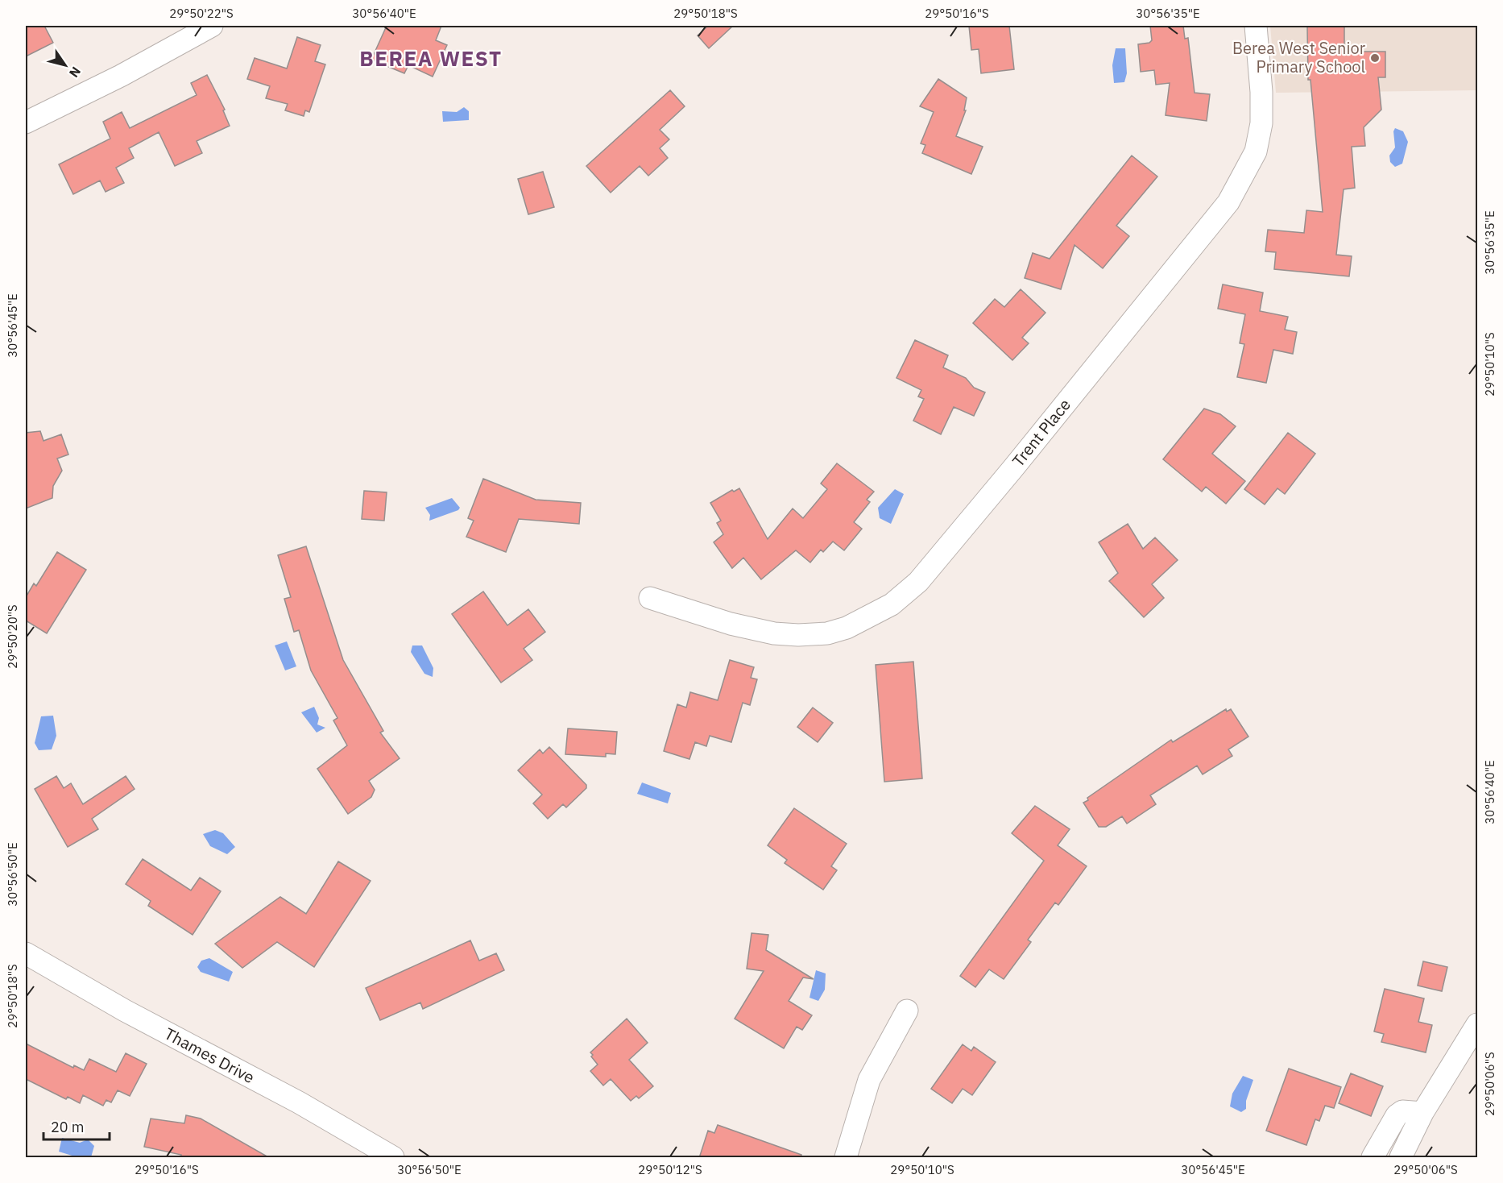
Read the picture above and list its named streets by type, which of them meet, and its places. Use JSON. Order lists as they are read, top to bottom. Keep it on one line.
{"streets":{"street":["Trent Place","Thames Drive"]},"districts":["BEREA WEST"],"places":["Berea West Senior Primary School"],"scale_bar":"20 m","north":"bottom right","coordinates":["29°50'22\"S","30°56'40\"E","29°50'18\"S","29°50'16\"S","30°56'35\"E","30°56'45\"E","29°50'10\"S","29°50'20\"S","30°56'50\"E","29°50'06\"S","29°50'12\"S"]}
